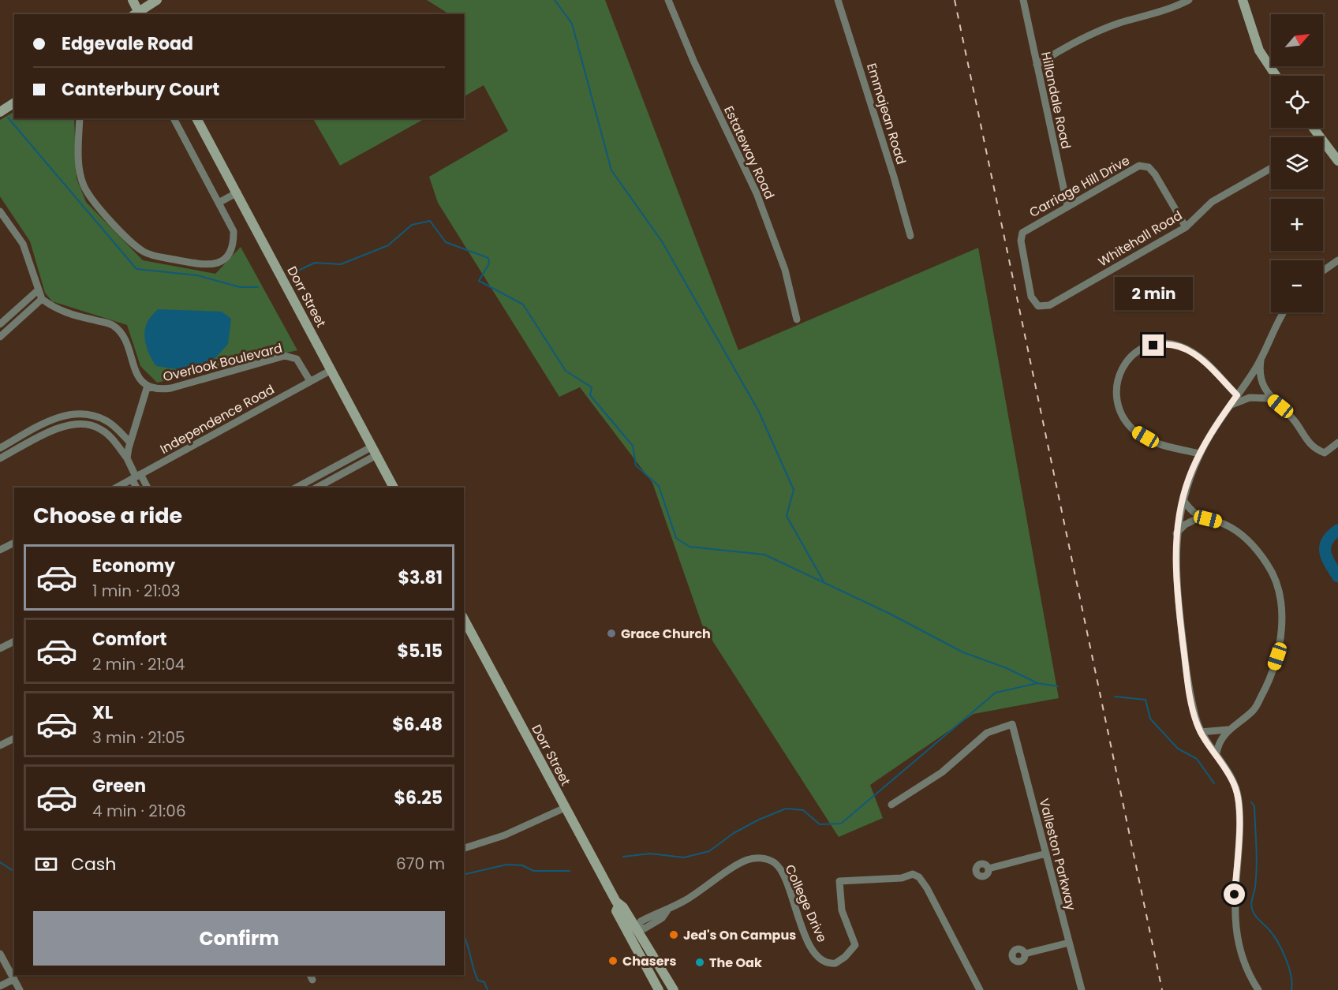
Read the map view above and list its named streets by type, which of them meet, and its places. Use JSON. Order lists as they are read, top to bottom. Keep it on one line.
{"streets":{"main road":["Dorr Street"],"street":["Hillandale Road","Emmajean Road","Estateway Road","Carriage Hill Drive","Whitehall Road","Overlook Boulevard","Independence Road","Valleston Parkway","College Drive"]},"crossings":[["Hillandale Road","Carriage Hill Drive"],["Carriage Hill Drive","Whitehall Road"],["Dorr Street","Independence Road"],["Dorr Street","College Drive"],["Overlook Boulevard","Independence Road"]],"places":["Grace Church","Jed's On Campus","Chasers","The Oak"],"north":"top right","page":{"map_buttons":["+","−"],"banner":["Edgevale Road","Canterbury Court"],"bubble":"2 min","heading":"Choose a ride","list":[{"name":"Economy","note":"1 min · 21:03","value":"$3.81"},{"name":"Comfort","note":"2 min · 21:04","value":"$5.15"},{"name":"XL","note":"3 min · 21:05","value":"$6.48"},{"name":"Green","note":"4 min · 21:06","value":"$6.25"}],"pay":["Cash","670 m"],"buttons":"Confirm"}}
